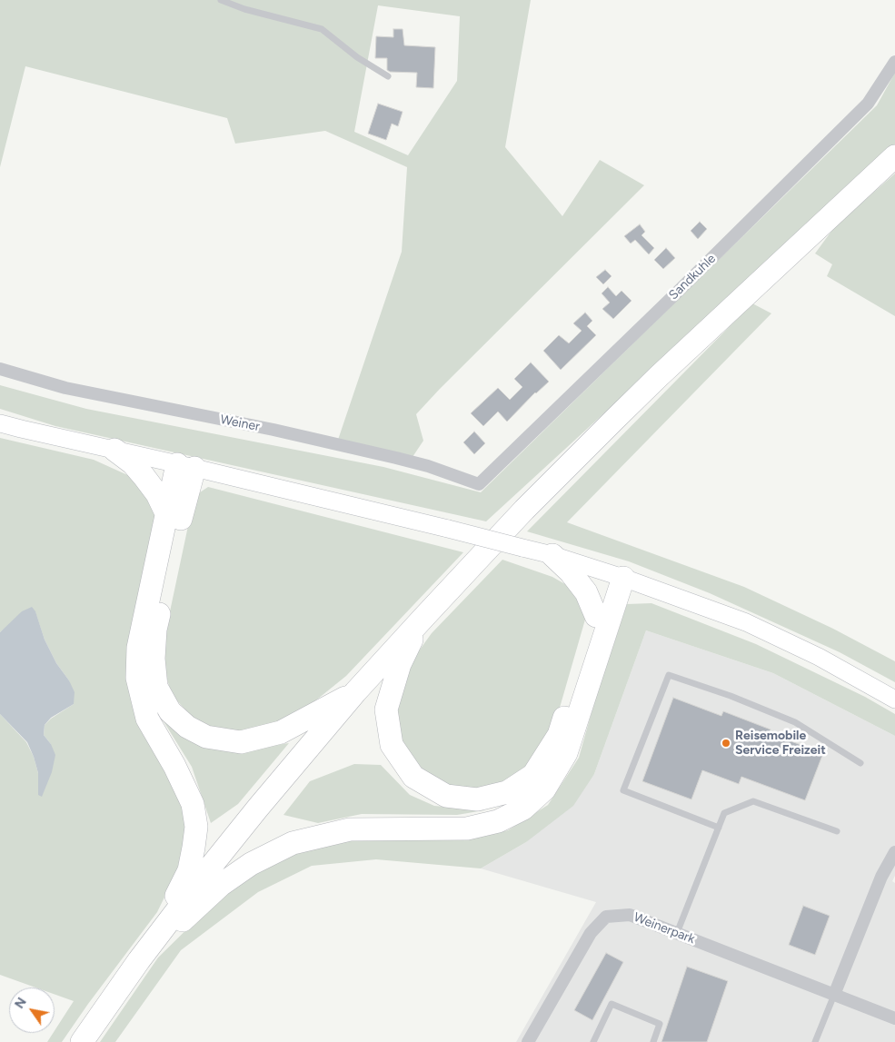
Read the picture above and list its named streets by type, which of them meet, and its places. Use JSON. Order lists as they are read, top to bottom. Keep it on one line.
{"streets":{"street":["Sandkuhle","Weiner","Weinerpark"]},"crossings":[["Sandkuhle","Weiner"]],"places":["Reisemobile Service Freizeit"],"north":"top left"}
